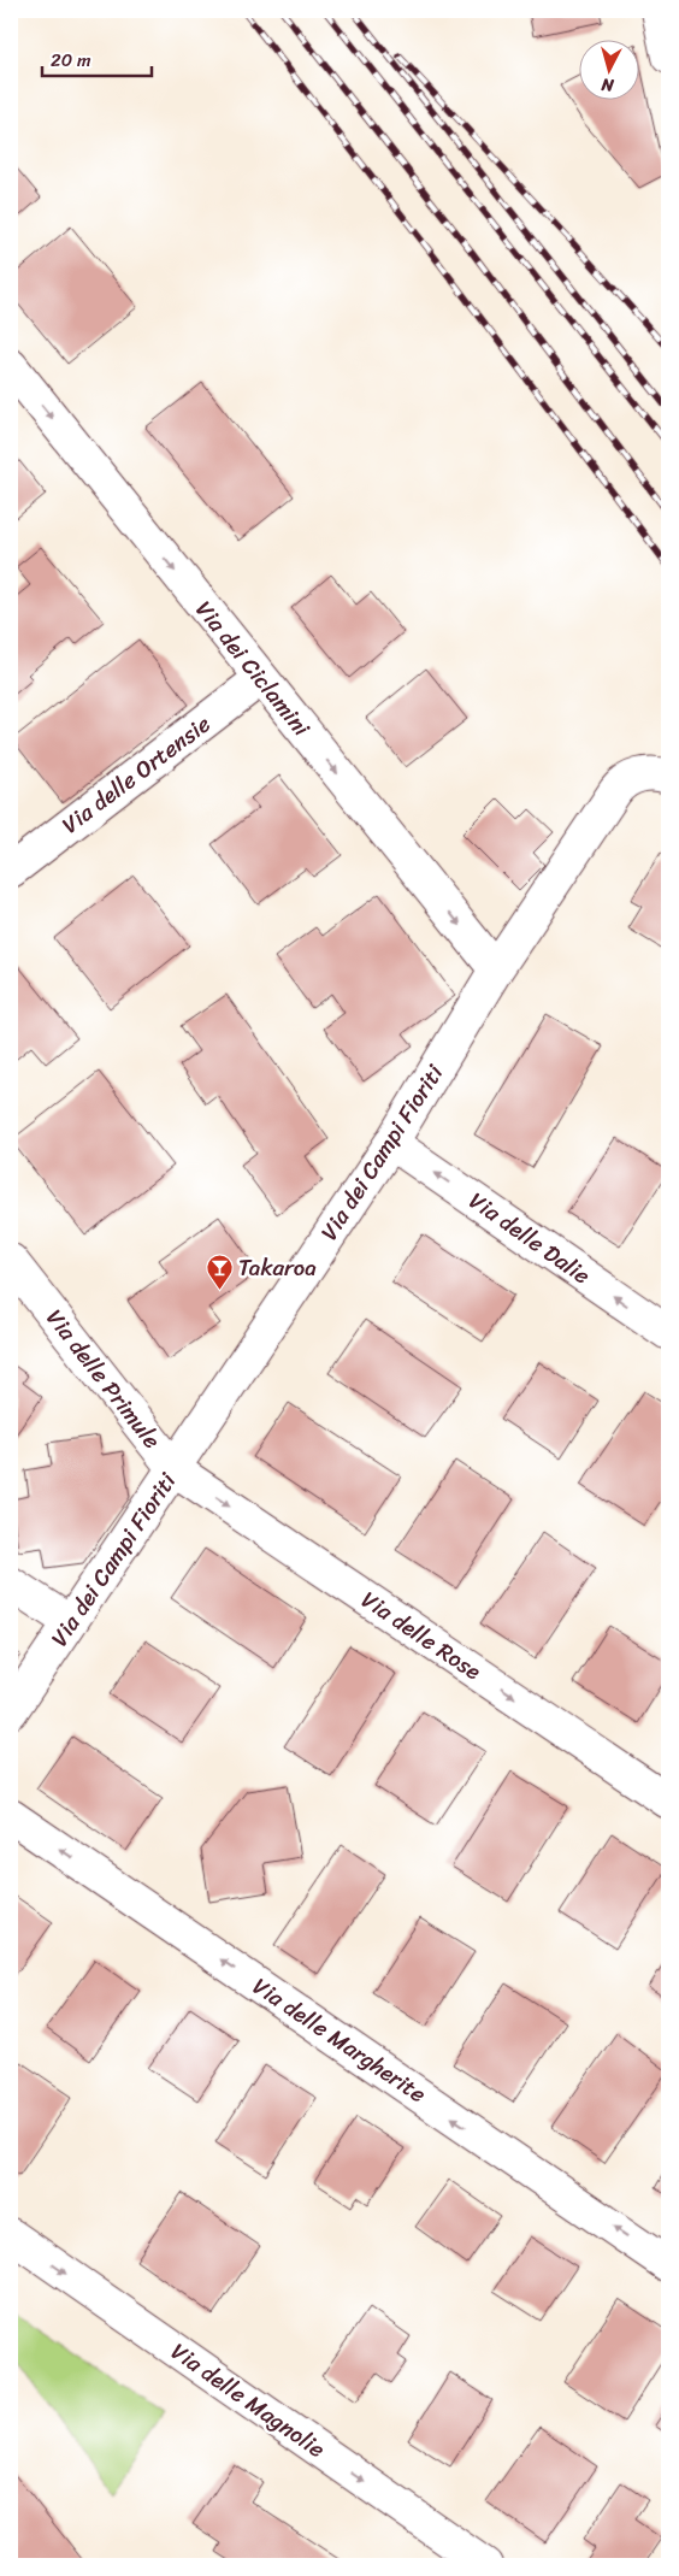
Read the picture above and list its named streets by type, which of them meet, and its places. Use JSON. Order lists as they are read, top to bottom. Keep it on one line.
{"streets":{"street":["Via dei Ciclamini","Via delle Ortensie","Via dei Campi Fioriti","Via delle Dalie","Via delle Primule","Via delle Rose","Via delle Margherite","Via delle Magnolie"]},"crossings":[["Via dei Ciclamini","Via delle Ortensie"],["Via dei Ciclamini","Via dei Campi Fioriti"],["Via dei Campi Fioriti","Via delle Dalie"],["Via dei Campi Fioriti","Via delle Primule"],["Via dei Campi Fioriti","Via delle Rose"],["Via delle Primule","Via delle Rose"]],"one_way":["Via dei Ciclamini","Via delle Dalie","Via delle Rose","Via delle Margherite","Via delle Magnolie"],"places":{"bar":["Takaroa"]},"scale_bar":"20 m","north":"bottom"}
